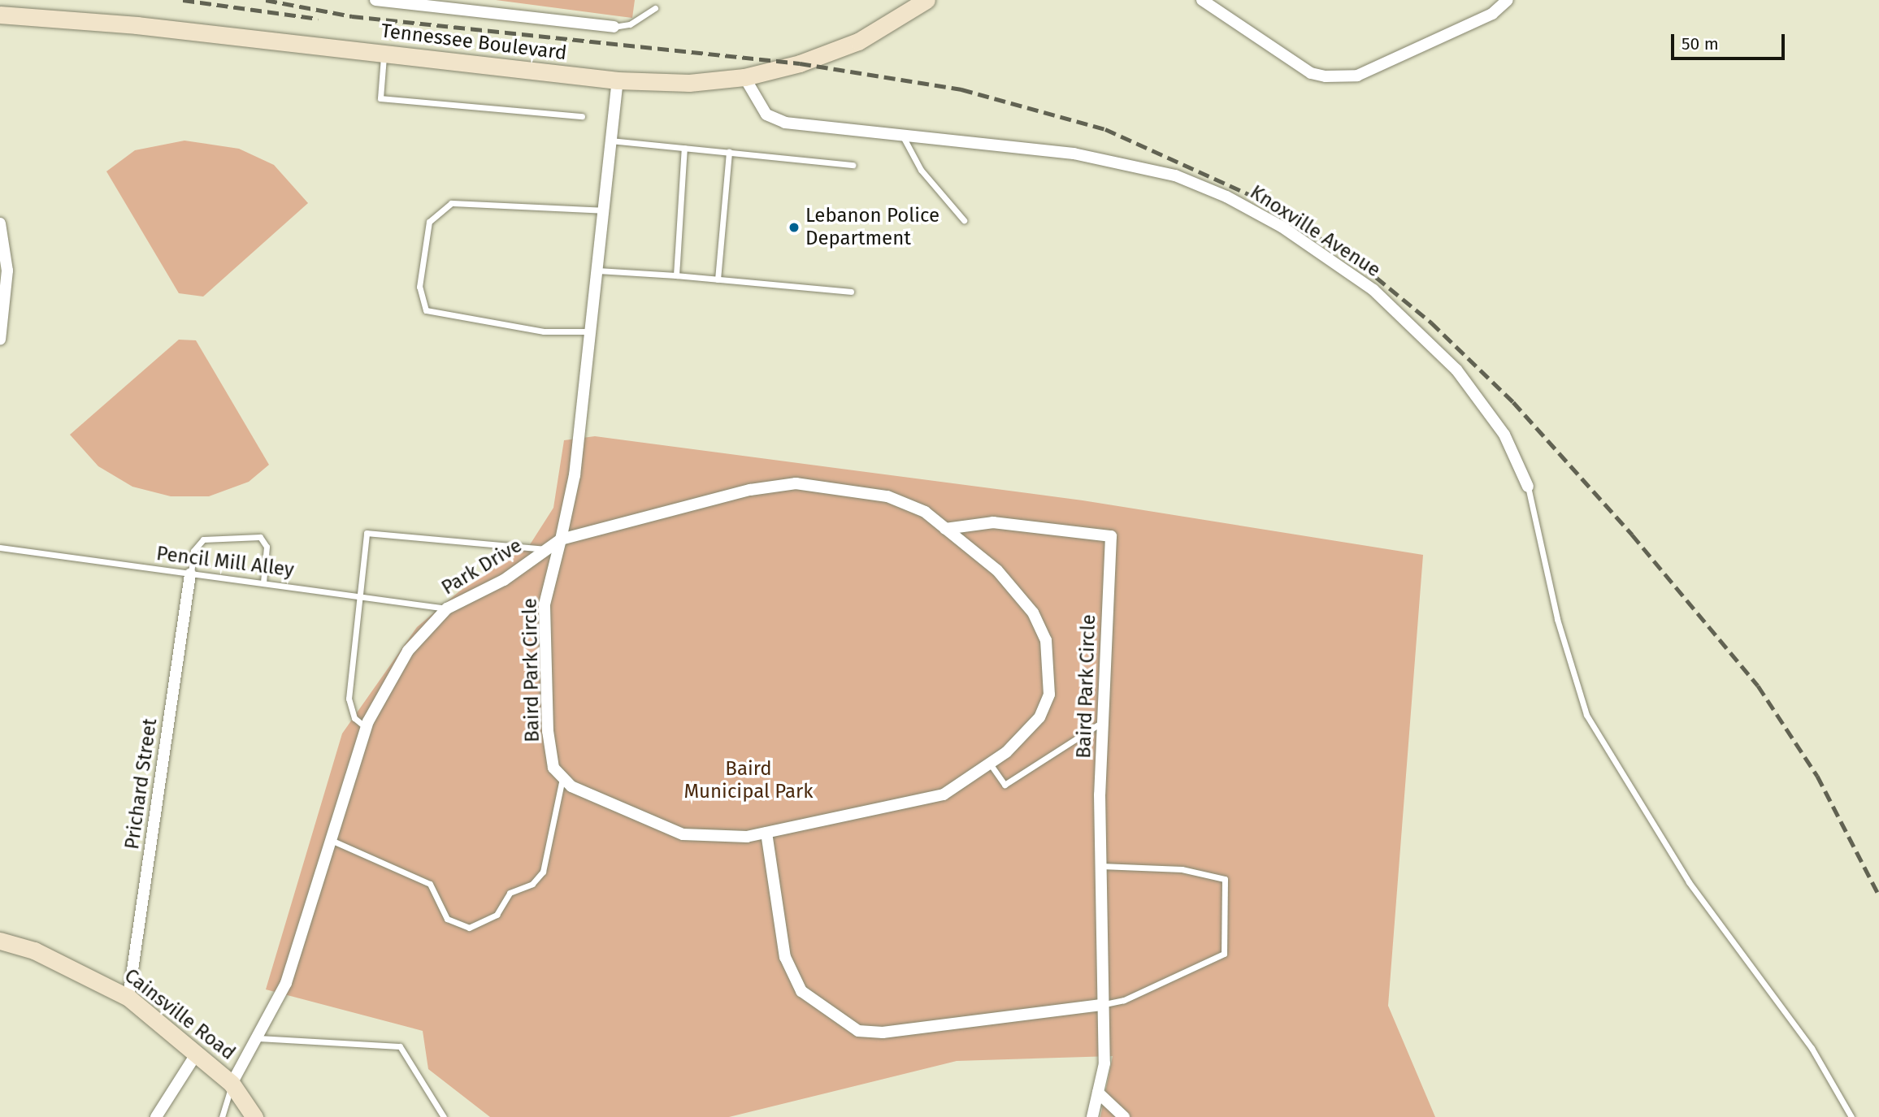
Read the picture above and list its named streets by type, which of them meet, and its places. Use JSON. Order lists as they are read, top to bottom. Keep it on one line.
{"streets":{"street":["Tennessee Boulevard","Knoxville Avenue","Park Drive","Baird Park Circle","Prichard Street","Cainsville Road"],"lane":["Pencil Mill Alley"]},"crossings":[["Tennessee Boulevard","Knoxville Avenue"],["Pencil Mill Alley","Park Drive"],["Pencil Mill Alley","Prichard Street"],["Park Drive","Baird Park Circle"],["Park Drive","Cainsville Road"],["Prichard Street","Cainsville Road"]],"parks":["Baird Municipal Park"],"places":["Lebanon Police Department"],"scale_bar":"50 m"}
